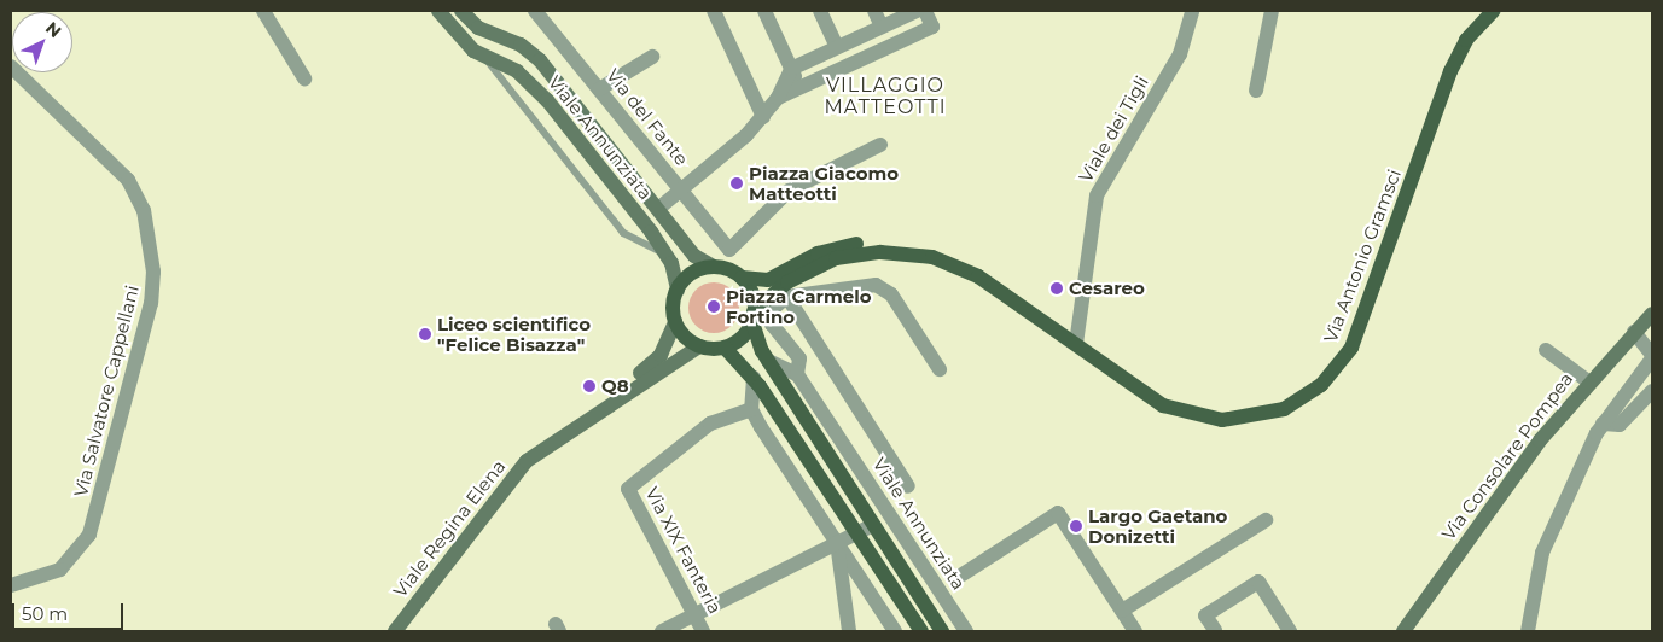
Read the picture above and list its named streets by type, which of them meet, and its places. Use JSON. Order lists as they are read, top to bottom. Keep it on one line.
{"streets":{"main road":["Viale Annunziata","Via Antonio Gramsci","Via Consolare Pompea","Viale Regina Elena"],"street":["Via del Fante","Viale dei Tigli","Via Salvatore Cappellani","Via XIX Fanteria"]},"crossings":[["Viale dei Tigli","Via Antonio Gramsci"],["Viale Annunziata","Via Antonio Gramsci"]],"districts":["VILLAGGIO MATTEOTTI"],"places":["Piazza Giacomo Matteotti","Cesareo","Piazza Carmelo Fortino","Liceo scientifico \"Felice Bisazza\"","Q8","Largo Gaetano Donizetti"],"scale_bar":"50 m","north":"top right"}
